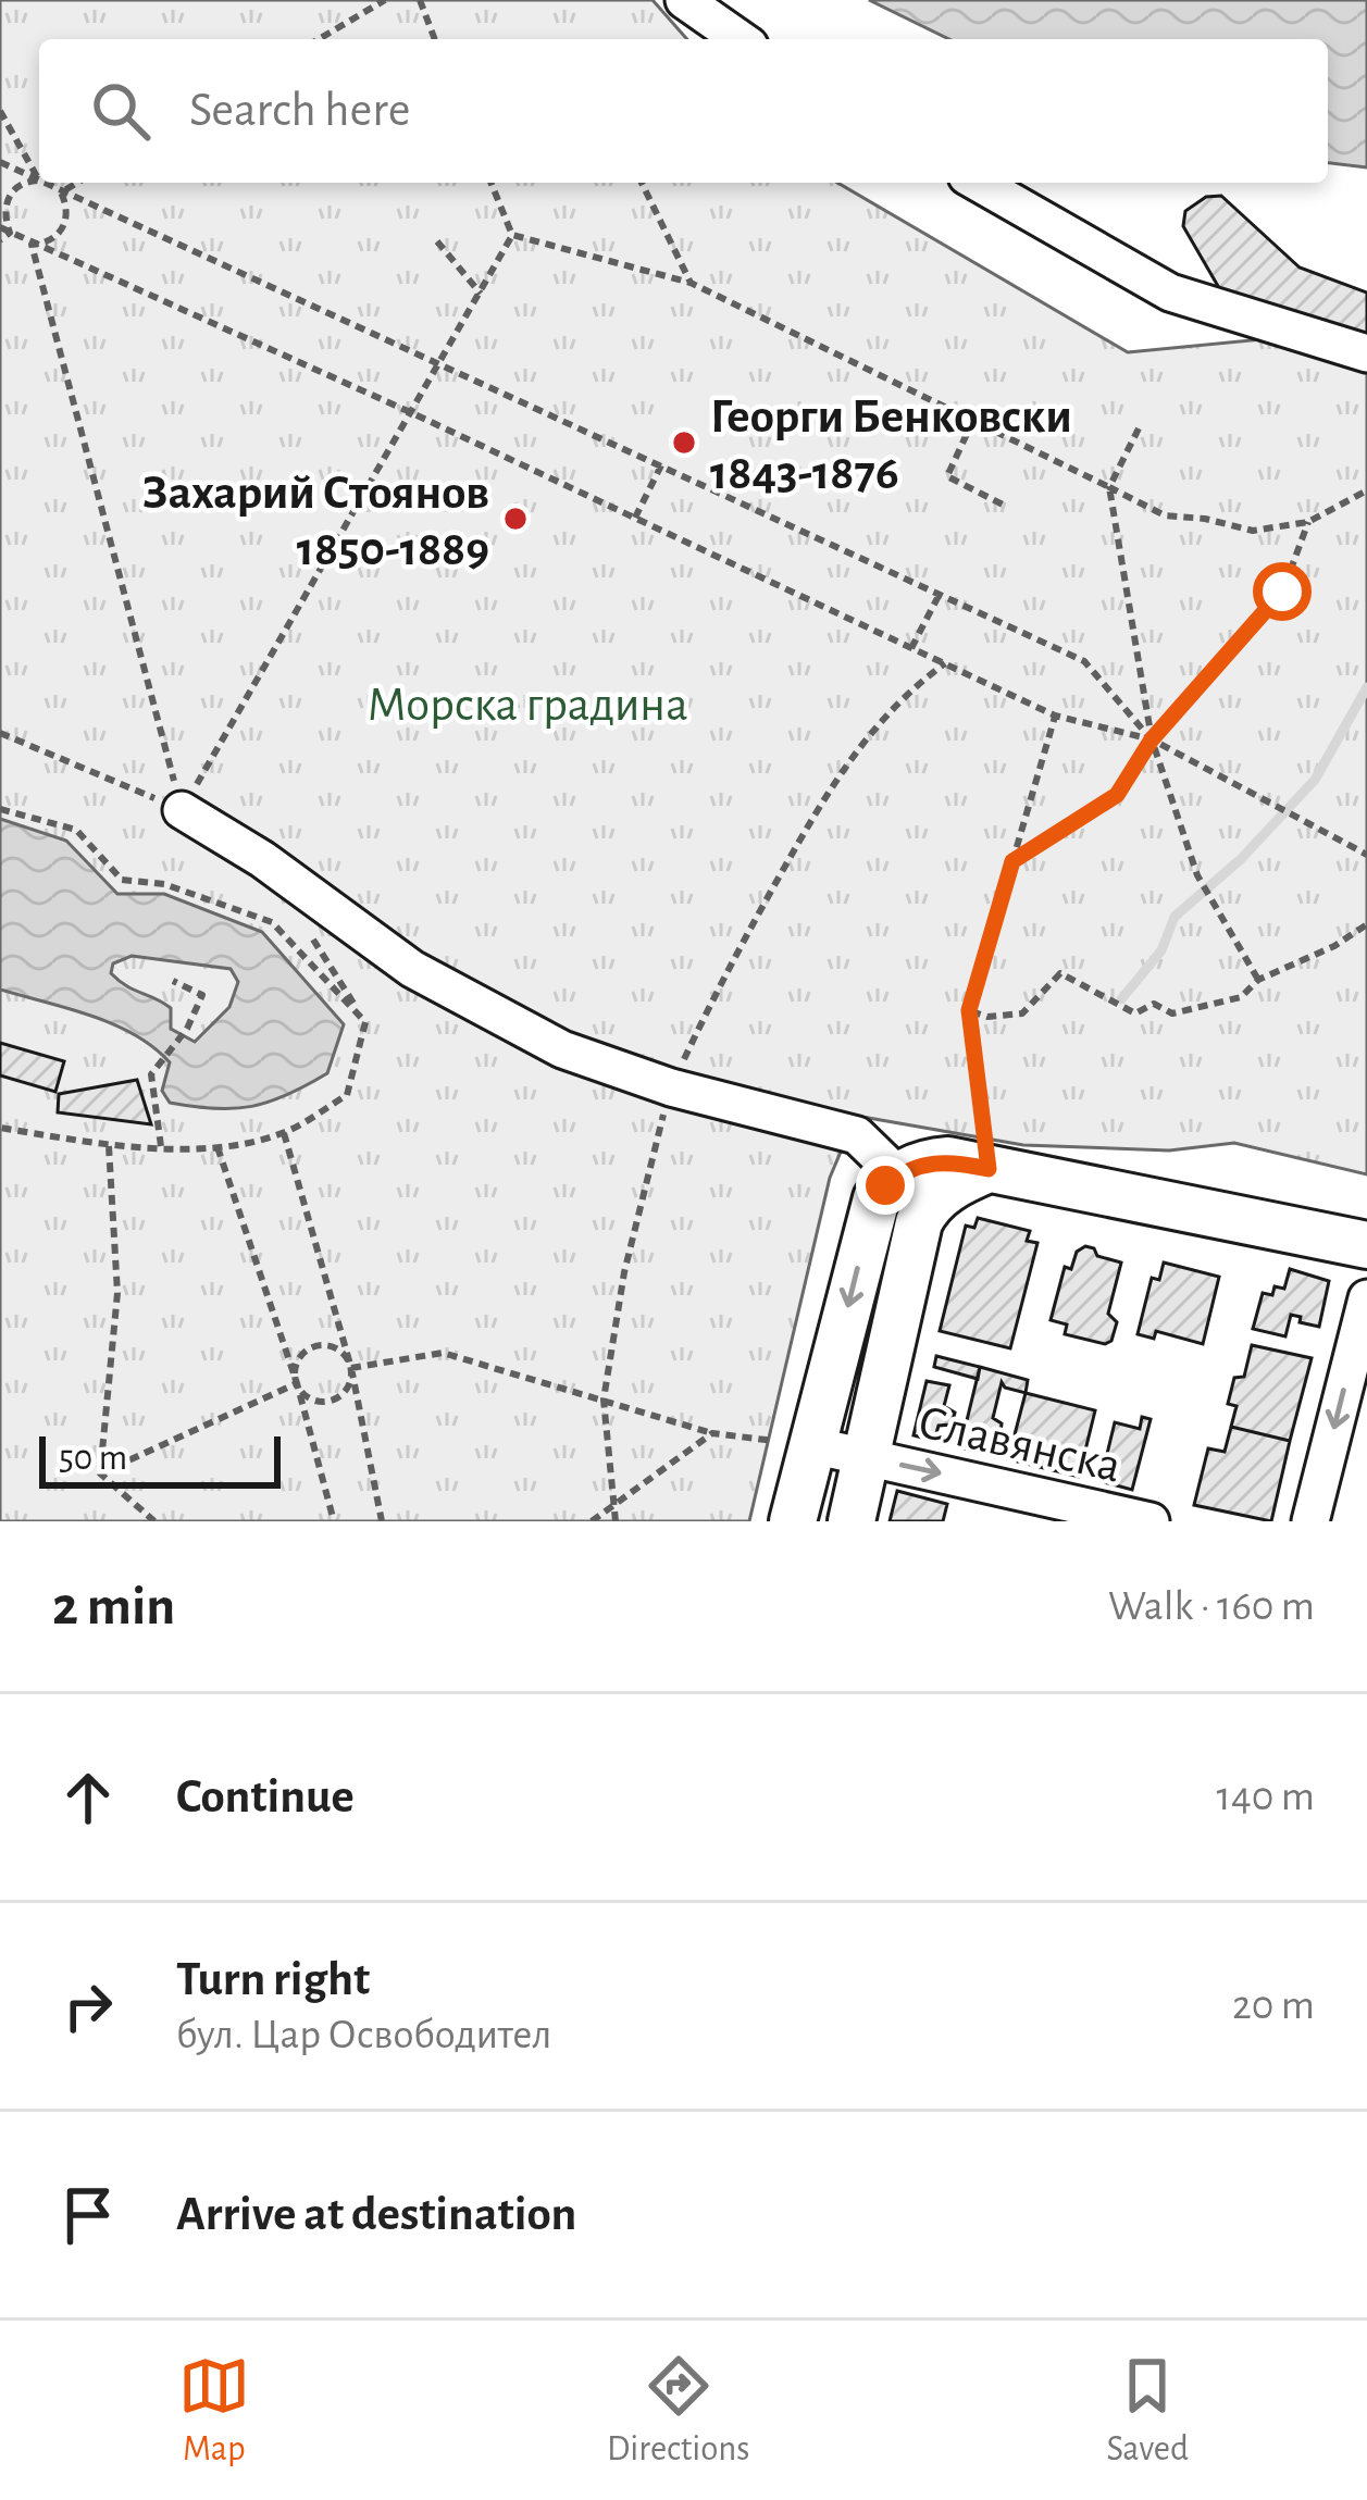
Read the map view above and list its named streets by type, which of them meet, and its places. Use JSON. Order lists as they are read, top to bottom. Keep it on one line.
{"streets":{"street":["Славянска"]},"one_way":["Славянска"],"parks":["Морска градина"],"places":["Георги Бенковски 1843-1876","Захарий Стоянов 1850-1889"],"scale_bar":"50 m","page":{"search":"Search here","scale":"50 m","heading":["2 min","Walk · 160 m"],"list":[["Continue","140 m"],["Turn right","бул. Цар Освободител","20 m"],"Arrive at destination"],"nav":["Map","Directions","Saved"]}}
